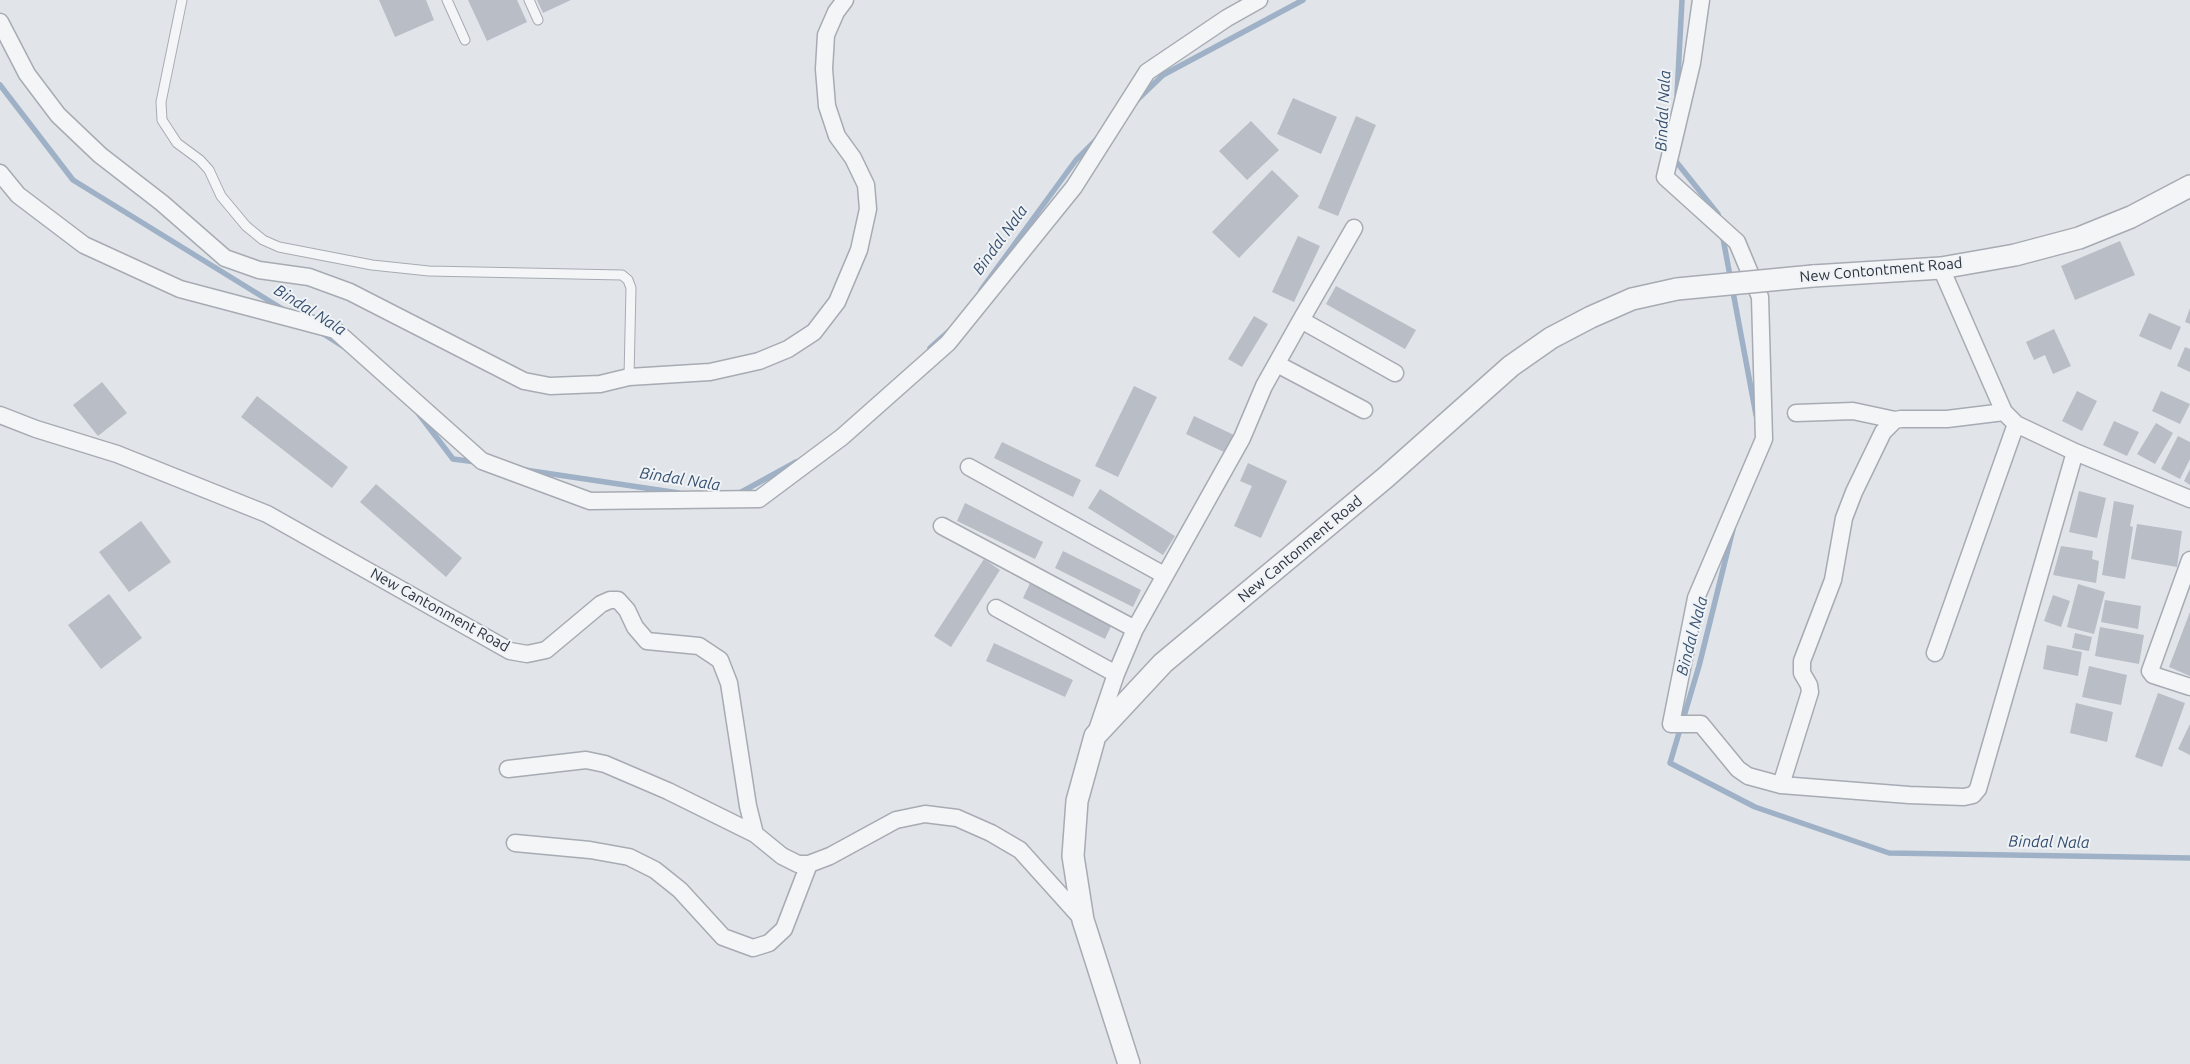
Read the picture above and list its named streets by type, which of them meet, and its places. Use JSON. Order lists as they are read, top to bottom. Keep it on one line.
{"streets":{"street":["New Contontment Road","New Cantonment Road"]},"crossings":[["New Contontment Road","New Cantonment Road"]],"water":["Bindal Nala"]}
